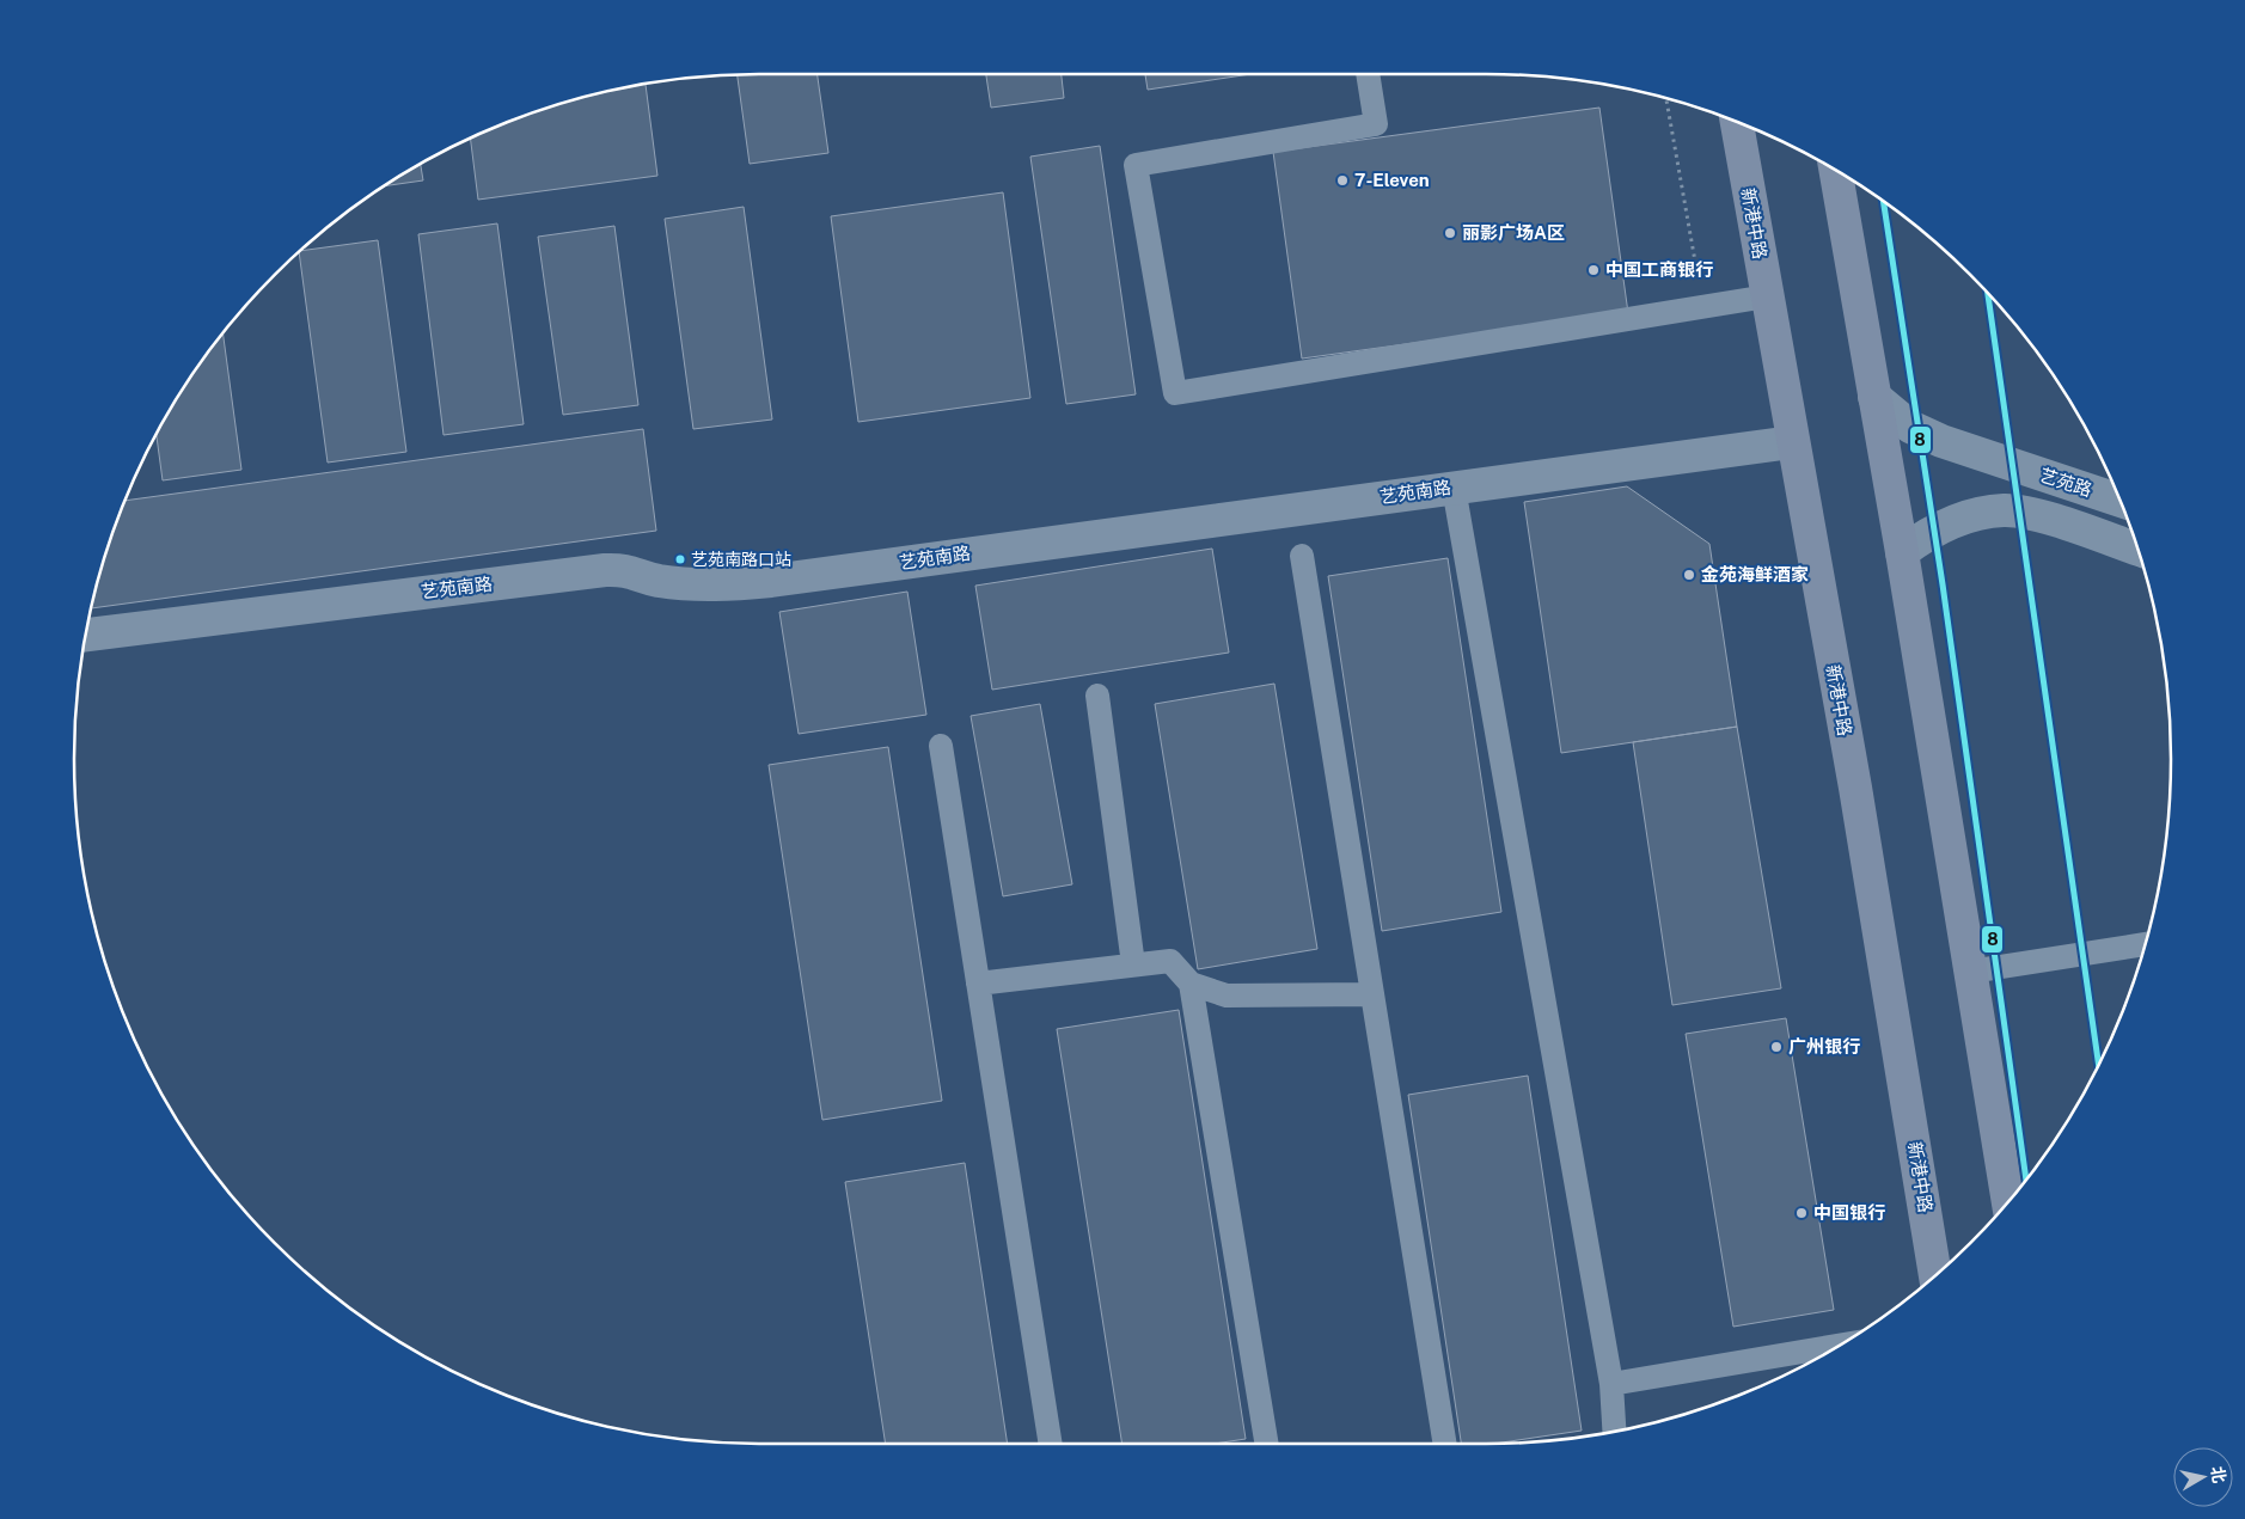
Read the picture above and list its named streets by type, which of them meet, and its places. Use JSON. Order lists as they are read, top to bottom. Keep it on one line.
{"streets":{"main road":["新港中路"],"street":["艺苑路","艺苑南路"]},"crossings":[["新港中路","艺苑南路"]],"places":["7-Eleven","丽影广场A区","中国工商银行","艺苑南路口站","金苑海鲜酒家","广州银行","中国银行"],"lines":["transit line 8"],"north":"right"}
